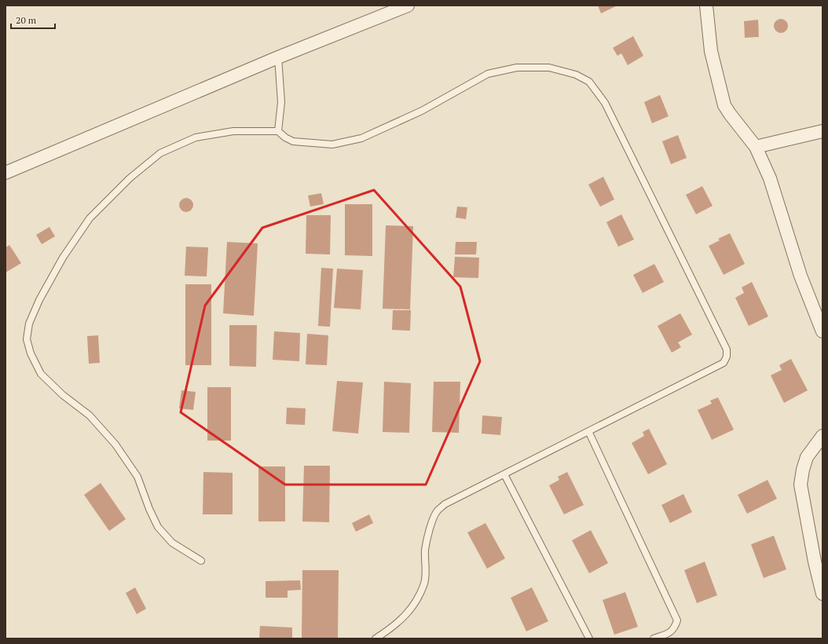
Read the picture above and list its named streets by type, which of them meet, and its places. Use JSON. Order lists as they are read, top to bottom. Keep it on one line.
{"scale_bar":"20 m"}
